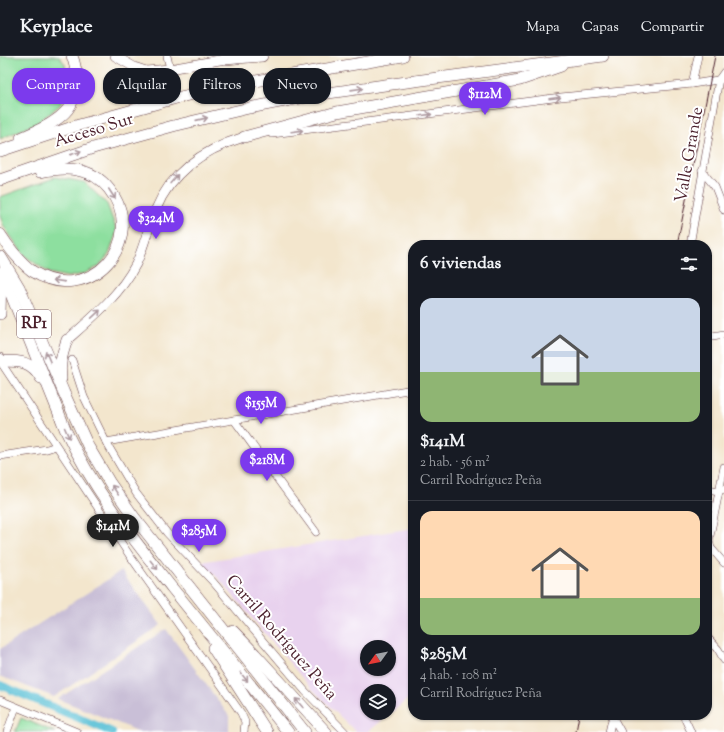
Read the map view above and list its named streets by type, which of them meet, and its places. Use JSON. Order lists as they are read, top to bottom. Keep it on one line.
{"streets":{"highway":["Acceso Sur","RP1"],"street":["Valle Grande","Carril Rodríguez Peña"]},"north":"bottom left","page":{"header":"Keyplace","nav":["Mapa","Capas","Compartir"],"chip":["Comprar","Alquilar","Filtros","Nuevo"],"price":["$112M","$324M","$155M","$218M","$141M","$285M"],"heading":"6 viviendas","list":[{"name":"$141M","note":"2 hab. · 56 m² · Carril Rodríguez Peña"},{"name":"$285M","note":"4 hab. · 108 m² · Carril Rodríguez Peña"}]}}
